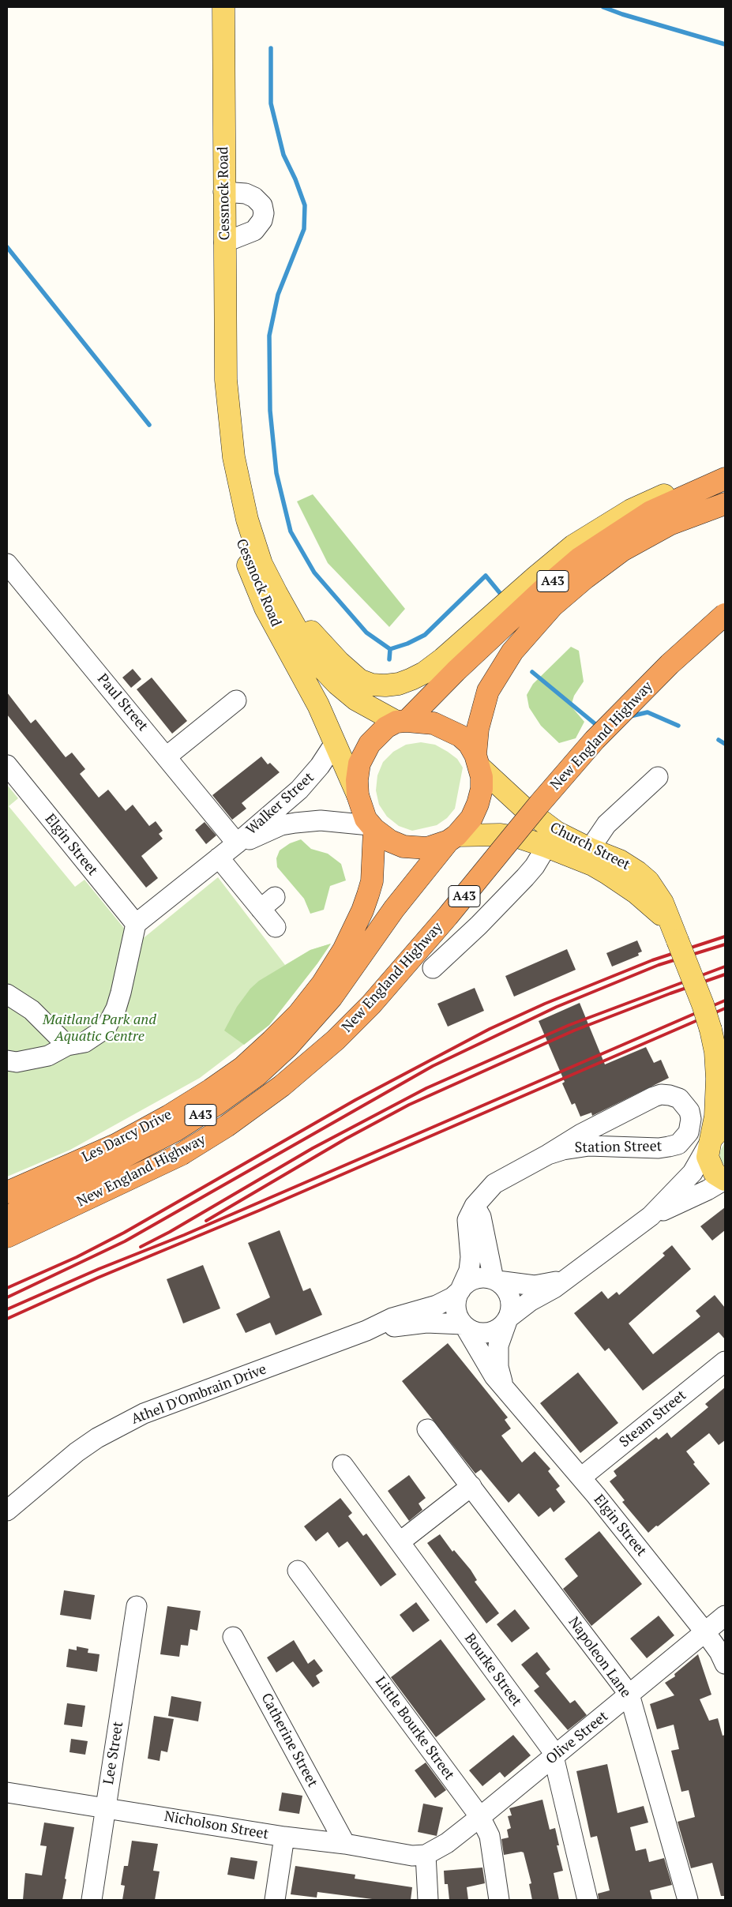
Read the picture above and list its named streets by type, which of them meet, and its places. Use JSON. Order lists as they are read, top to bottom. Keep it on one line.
{"streets":{"highway":["A43","New England Highway","Les Darcy Drive"],"main road":["Cessnock Road","Church Street"],"street":["Paul Street","Walker Street","Elgin Street","Station Street","Athel D'Ombrain Drive","Steam Street","Napoleon Lane","Bourke Street","Little Bourke Street","Olive Street","Catherine Street","Lee Street","Nicholson Street"]},"crossings":[["Cessnock Road","A43"],["Cessnock Road","Walker Street"],["Cessnock Road","Church Street"],["Cessnock Road","Les Darcy Drive"],["A43","Walker Street"],["A43","Church Street"],["A43","Les Darcy Drive"],["Paul Street","Walker Street"],["Walker Street","Elgin Street"],["Walker Street","Church Street"],["Walker Street","Les Darcy Drive"],["Elgin Street","Station Street"],["Elgin Street","Athel D'Ombrain Drive"],["Elgin Street","Steam Street"],["Elgin Street","Olive Street"],["Church Street","Les Darcy Drive"],["Station Street","Athel D'Ombrain Drive"],["Napoleon Lane","Olive Street"],["Bourke Street","Olive Street"],["Little Bourke Street","Olive Street"],["Olive Street","Nicholson Street"],["Catherine Street","Nicholson Street"],["Lee Street","Nicholson Street"]],"parks":["Maitland Park and Aquatic Centre"]}
